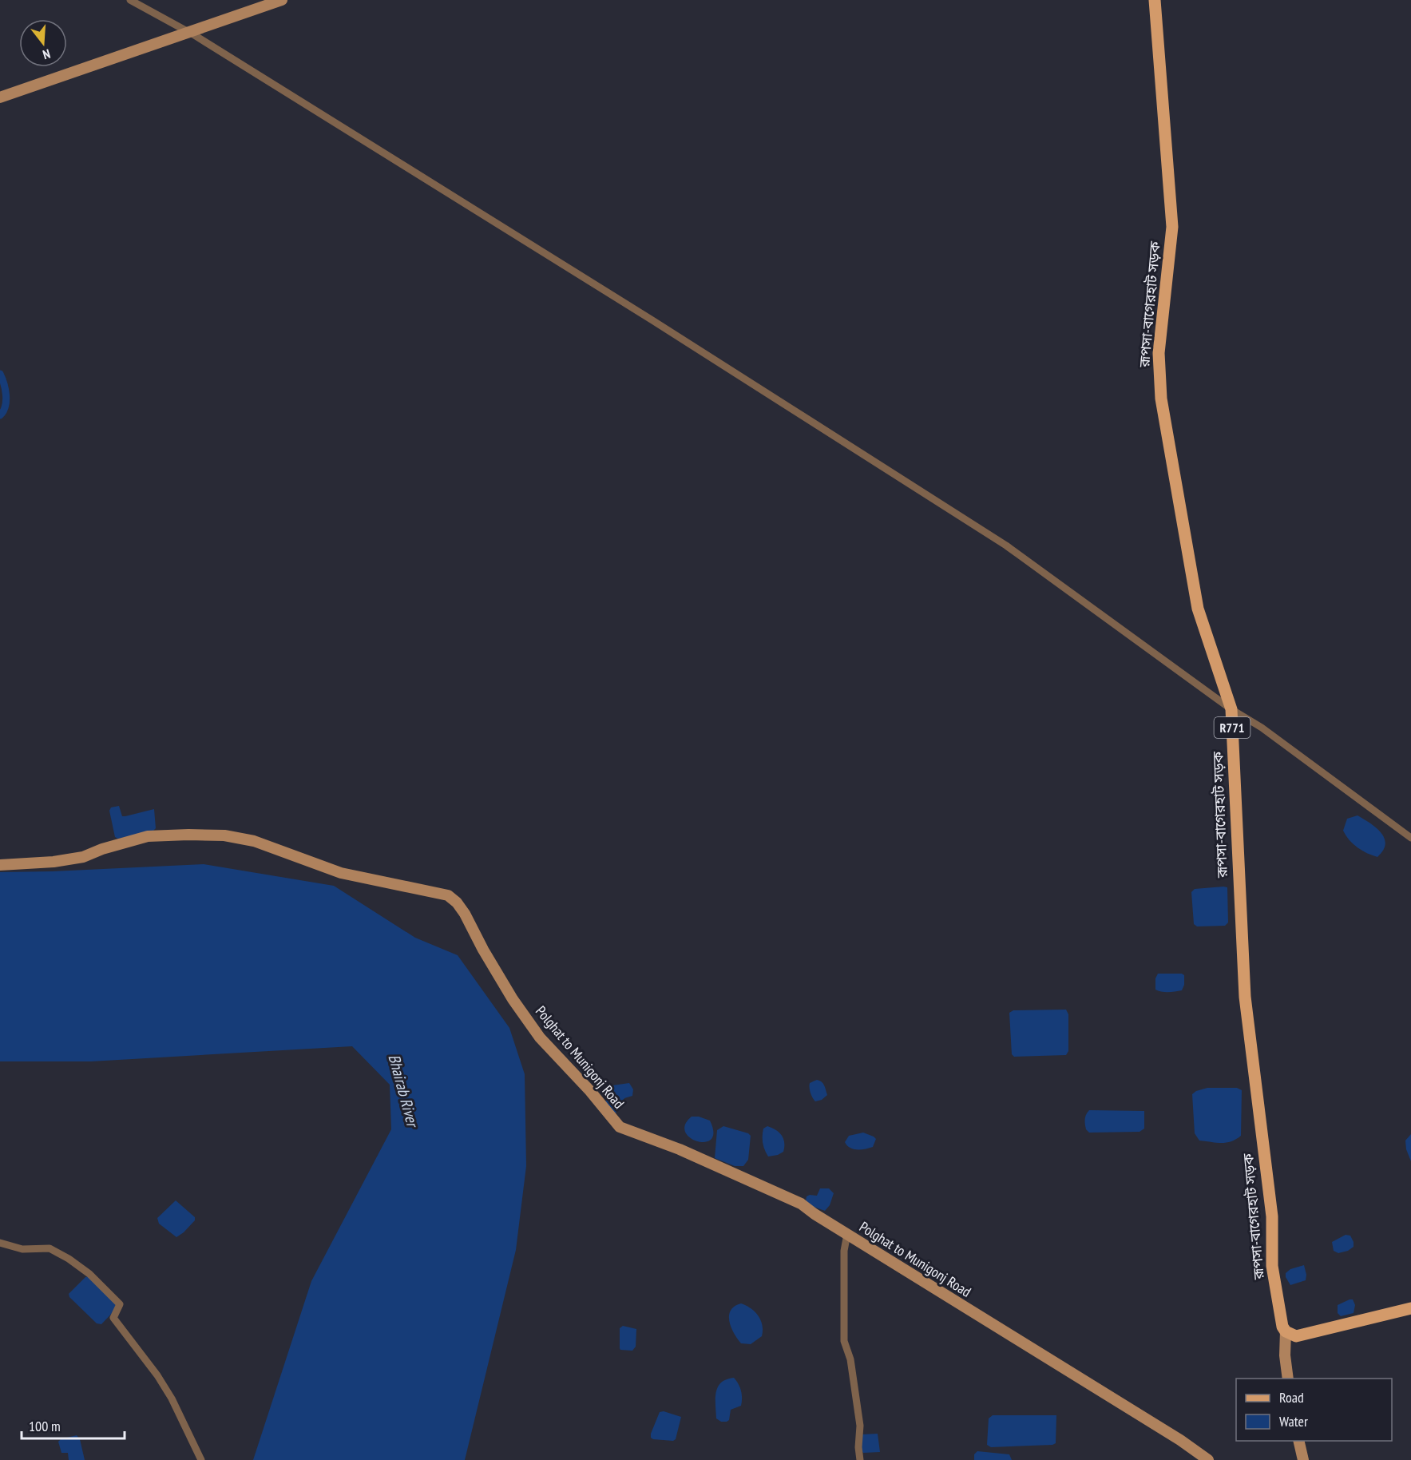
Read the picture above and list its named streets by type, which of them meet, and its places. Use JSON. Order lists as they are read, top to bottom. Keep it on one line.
{"streets":{"main road":["রূপসা-বাগেরহাট সড়ক","R771"],"street":["Polghat to Munigonj Road"]},"water":["Bhairab River"],"legend":["Road","Water"],"scale_bar":"100 m","north":"bottom"}
